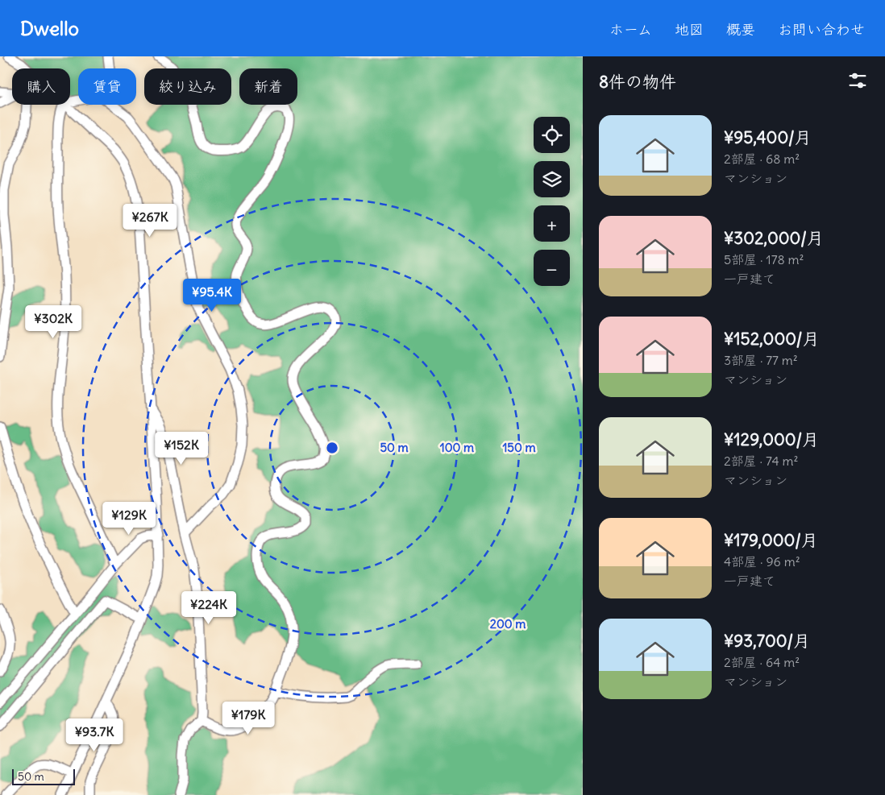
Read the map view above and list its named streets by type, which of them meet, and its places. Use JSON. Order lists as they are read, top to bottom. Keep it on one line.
{"scale_bar":"50 m","page":{"header":"Dwello","nav":["ホーム","地図","概要","お問い合わせ"],"heading":"8件の物件","chip":["購入","賃貸","絞り込み","新着"],"list":[{"name":"¥95,400/月","note":"2部屋 · 68 m² · マンション"},{"name":"¥302,000/月","note":"5部屋 · 178 m² · 一戸建て"},{"name":"¥152,000/月","note":"3部屋 · 77 m² · マンション"},{"name":"¥129,000/月","note":"2部屋 · 74 m² · マンション"},{"name":"¥179,000/月","note":"4部屋 · 96 m² · 一戸建て"},{"name":"¥93,700/月","note":"2部屋 · 64 m² · マンション"}],"map_buttons":["+","−"],"price":["¥267K","¥95.4K","¥302K","¥152K","¥129K","¥224K","¥179K","¥93.7K"],"scale":"50 m"},"rings":["50 m","100 m","150 m","200 m"]}
